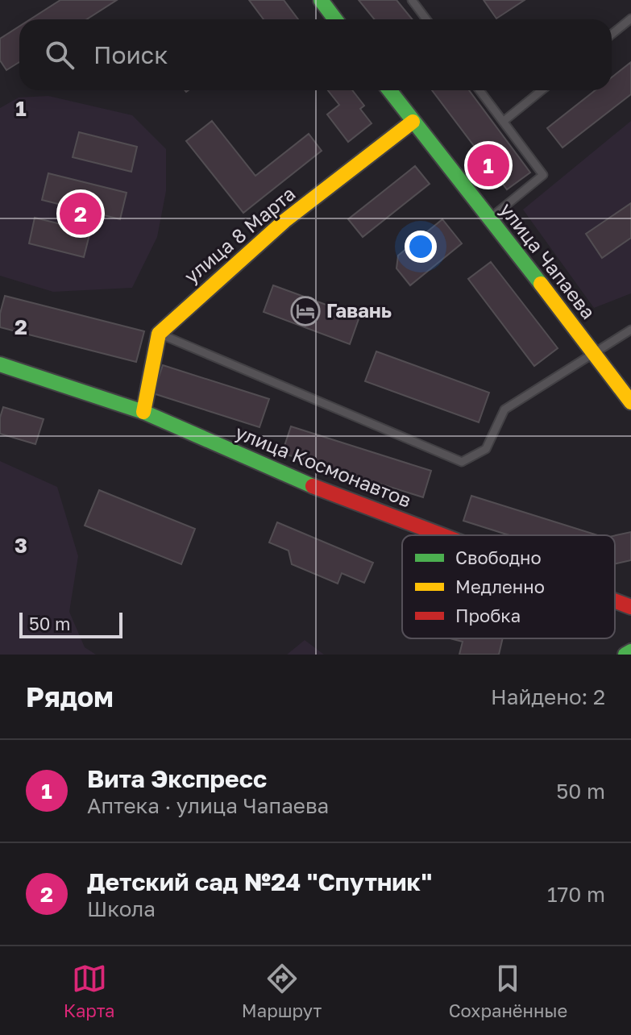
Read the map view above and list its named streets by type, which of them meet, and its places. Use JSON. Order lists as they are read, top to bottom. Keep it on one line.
{"streets":{"street":["улица 8 Марта","улица Чапаева","улица Космонавтов"]},"crossings":[["улица 8 Марта","улица Чапаева"]],"places":{"hotel":["Гавань"]},"legend":["Свободно","Медленно","Пробка"],"scale_bar":"50 m","page":{"search":"Поиск","pins":["1","2"],"scale":"50 m","heading":["Рядом","Найдено: 2"],"list":[{"mark":"1","name":"Вита Экспресс","note":"Аптека · улица Чапаева","value":"50 m"},{"mark":"2","name":"Детский сад №24 \"Спутник\"","note":"Школа","value":"170 m"}],"nav":["Карта","Маршрут","Сохранённые"]},"grid":{"rows":["1","2","3"]}}
